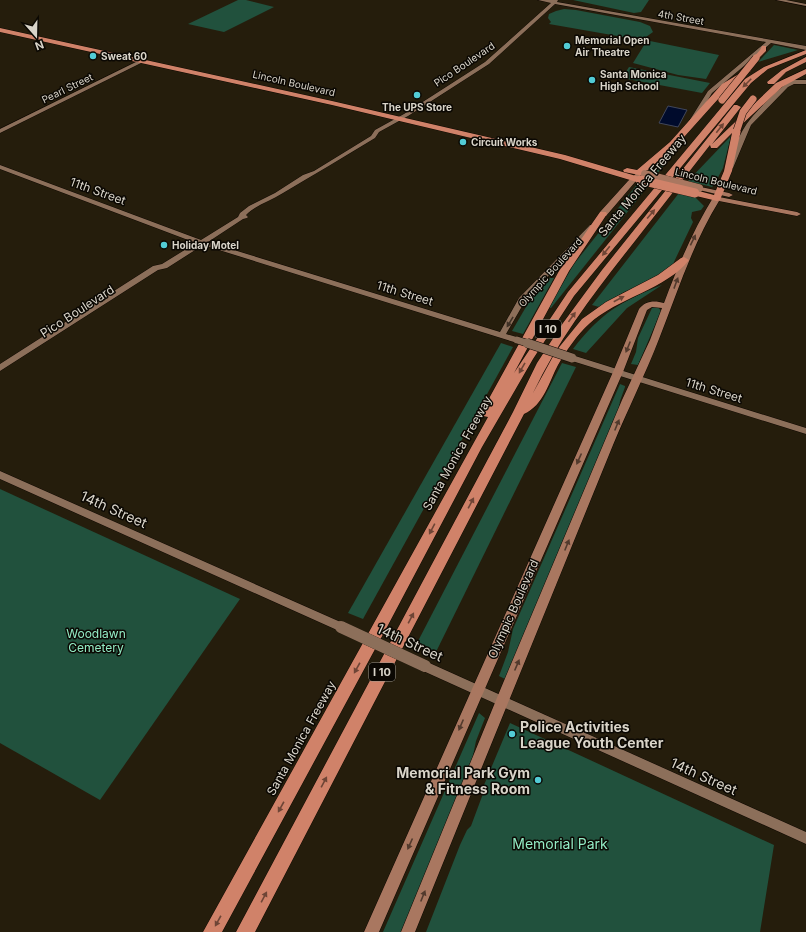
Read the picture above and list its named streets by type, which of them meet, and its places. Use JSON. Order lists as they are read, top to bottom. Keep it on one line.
{"streets":{"highway":["Lincoln Boulevard","Santa Monica Freeway","Olympic Boulevard","I 10"],"main road":["4th Street","Pico Boulevard","Pearl Street","11th Street","14th Street"]},"crossings":[["4th Street","Pico Boulevard"],["4th Street","Santa Monica Freeway"],["4th Street","Olympic Boulevard"],["Pico Boulevard","Lincoln Boulevard"],["Pico Boulevard","11th Street"],["Lincoln Boulevard","Pearl Street"],["Lincoln Boulevard","Olympic Boulevard"],["11th Street","Olympic Boulevard"],["Olympic Boulevard","14th Street"]],"parks":["Woodlawn Cemetery","Memorial Park"],"places":["Memorial Open Air Theatre","Sweat 60","Santa Monica High School","The UPS Store","Circuit Works","Holiday Motel","Police Activities League Youth Center","Memorial Park Gym & Fitness Room"],"north":"bottom"}
